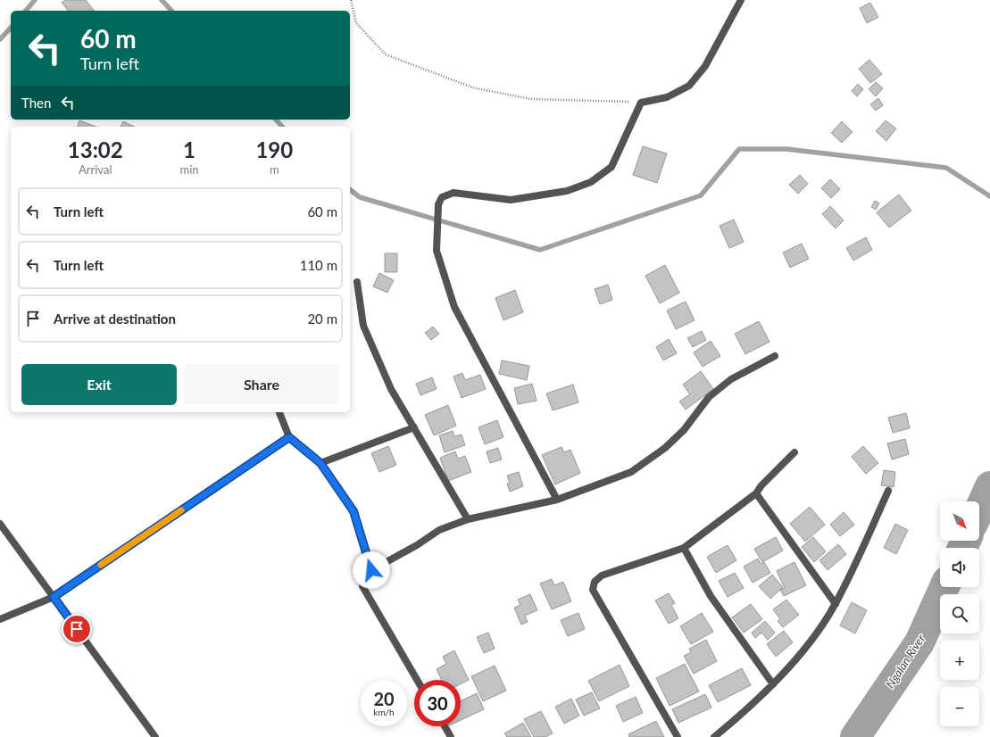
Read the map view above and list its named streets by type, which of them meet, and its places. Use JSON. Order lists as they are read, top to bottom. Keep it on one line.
{"water":["Ngalan River"],"north":"bottom right","page":{"turn":["60 m","Turn left"],"then":"Then","eta":["13:02","Arrival","1","min","190","m"],"list":[{"name":"Turn left","value":"60 m"},{"name":"Turn left","value":"110 m"},{"name":"Arrive at destination","value":"20 m"}],"buttons":["Exit","Share"],"map_buttons":["+","−"],"speed":"20 km/h","limit":"30"}}
